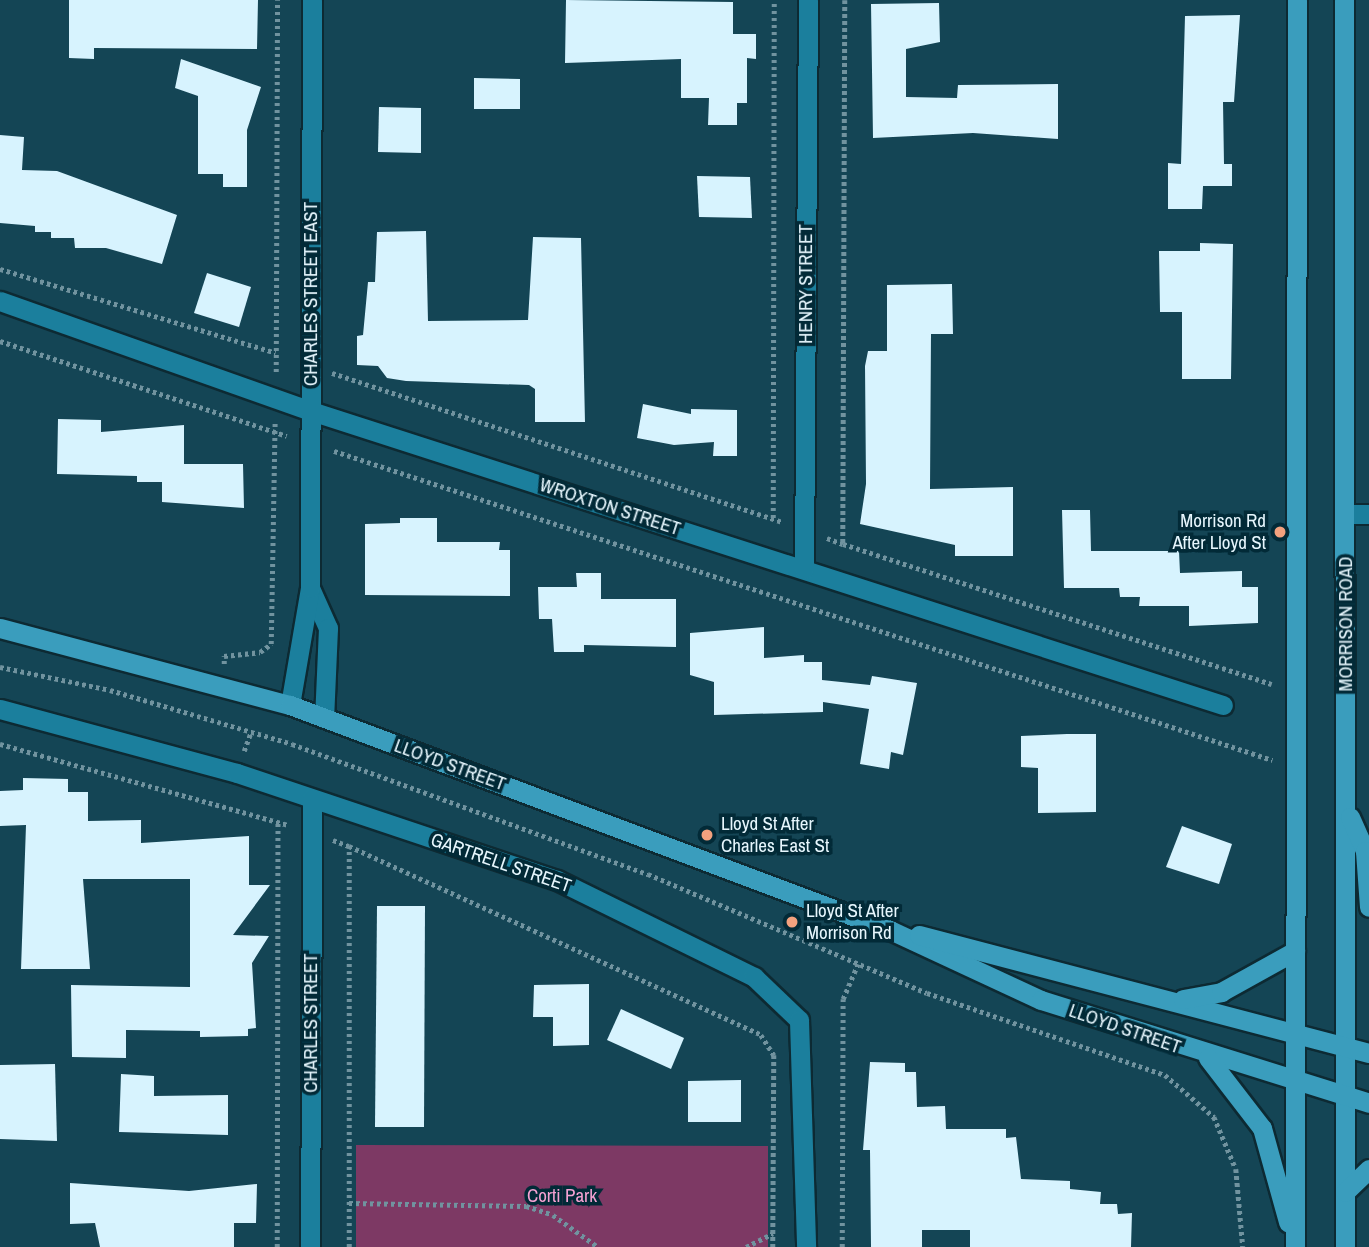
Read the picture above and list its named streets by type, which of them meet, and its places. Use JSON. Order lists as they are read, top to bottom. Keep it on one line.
{"streets":{"main road":["MORRISON ROAD","LLOYD STREET"],"street":["HENRY STREET","CHARLES STREET EAST","WROXTON STREET","GARTRELL STREET","CHARLES STREET"]},"crossings":[["HENRY STREET","WROXTON STREET"],["CHARLES STREET EAST","WROXTON STREET"],["CHARLES STREET EAST","LLOYD STREET"],["MORRISON ROAD","LLOYD STREET"],["GARTRELL STREET","CHARLES STREET"]],"parks":["Corti Park"],"places":["Morrison Rd After Lloyd St","Lloyd St After Charles East St","Lloyd St After Morrison Rd"]}
